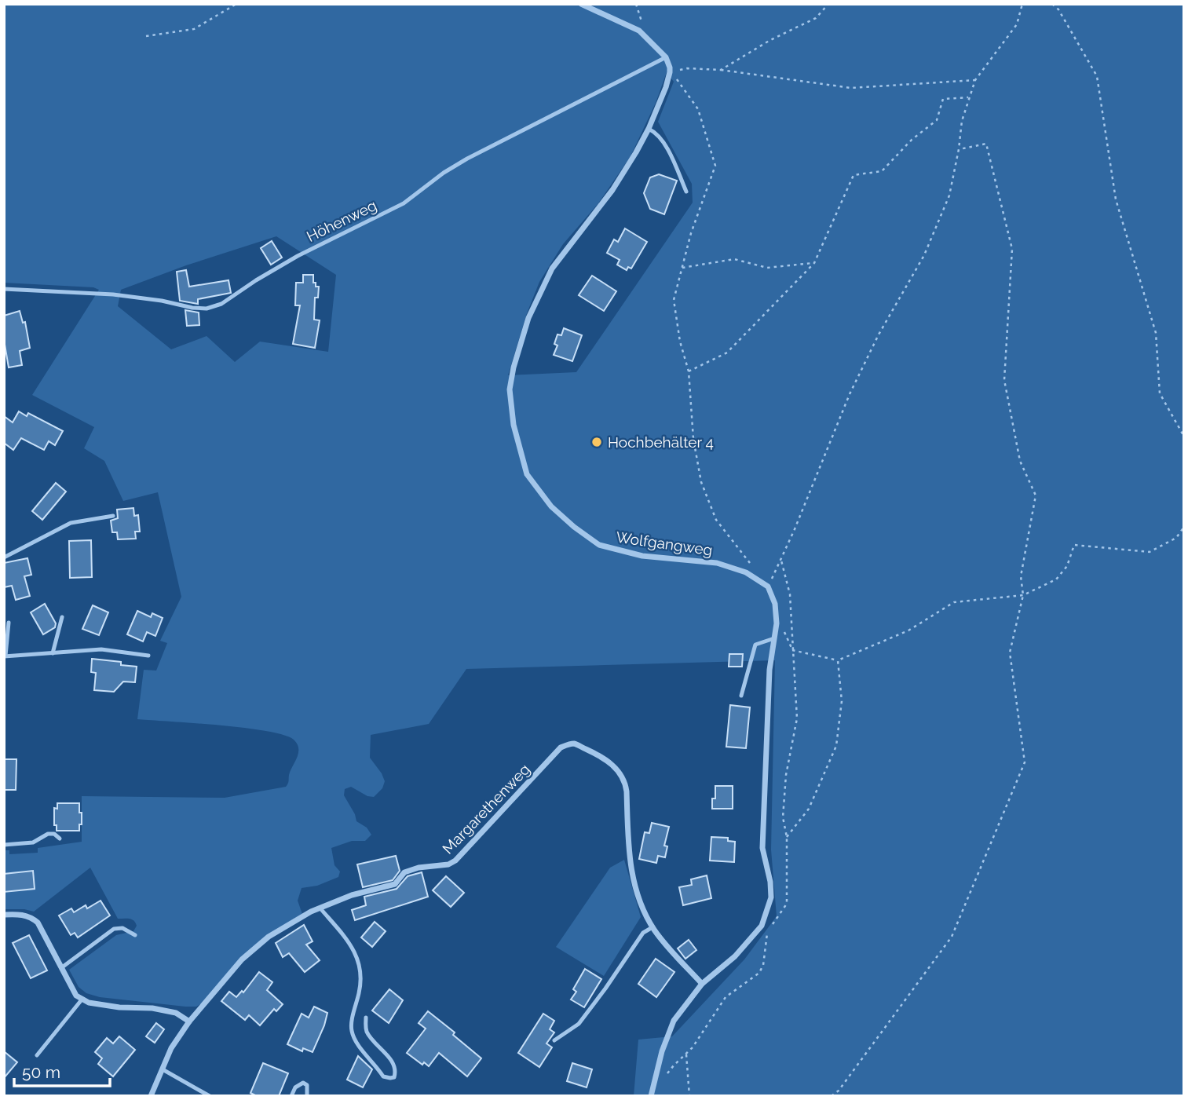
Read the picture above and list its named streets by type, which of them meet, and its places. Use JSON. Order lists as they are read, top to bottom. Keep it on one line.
{"streets":{"street":["Wolfgangweg","Margarethenweg"],"lane":["Höhenweg"]},"places":["Hochbehälter 4"],"scale_bar":"50 m"}
